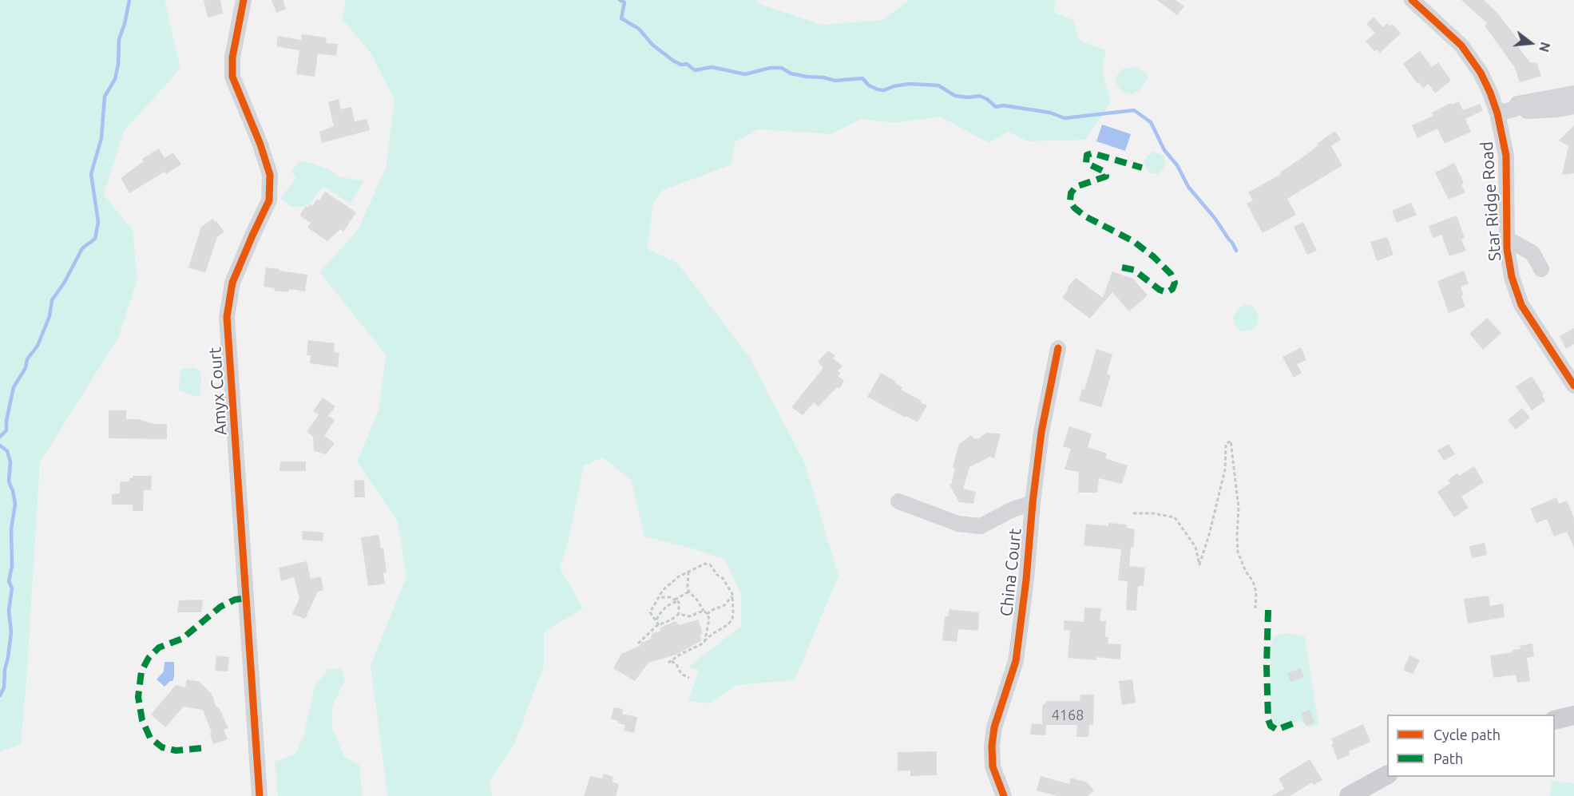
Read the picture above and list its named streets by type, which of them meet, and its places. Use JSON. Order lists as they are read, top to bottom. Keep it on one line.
{"streets":{"street":["Star Ridge Road","Amyx Court","China Court"]},"house_numbers":["4168"],"legend":["Cycle path","Path"],"north":"right"}
